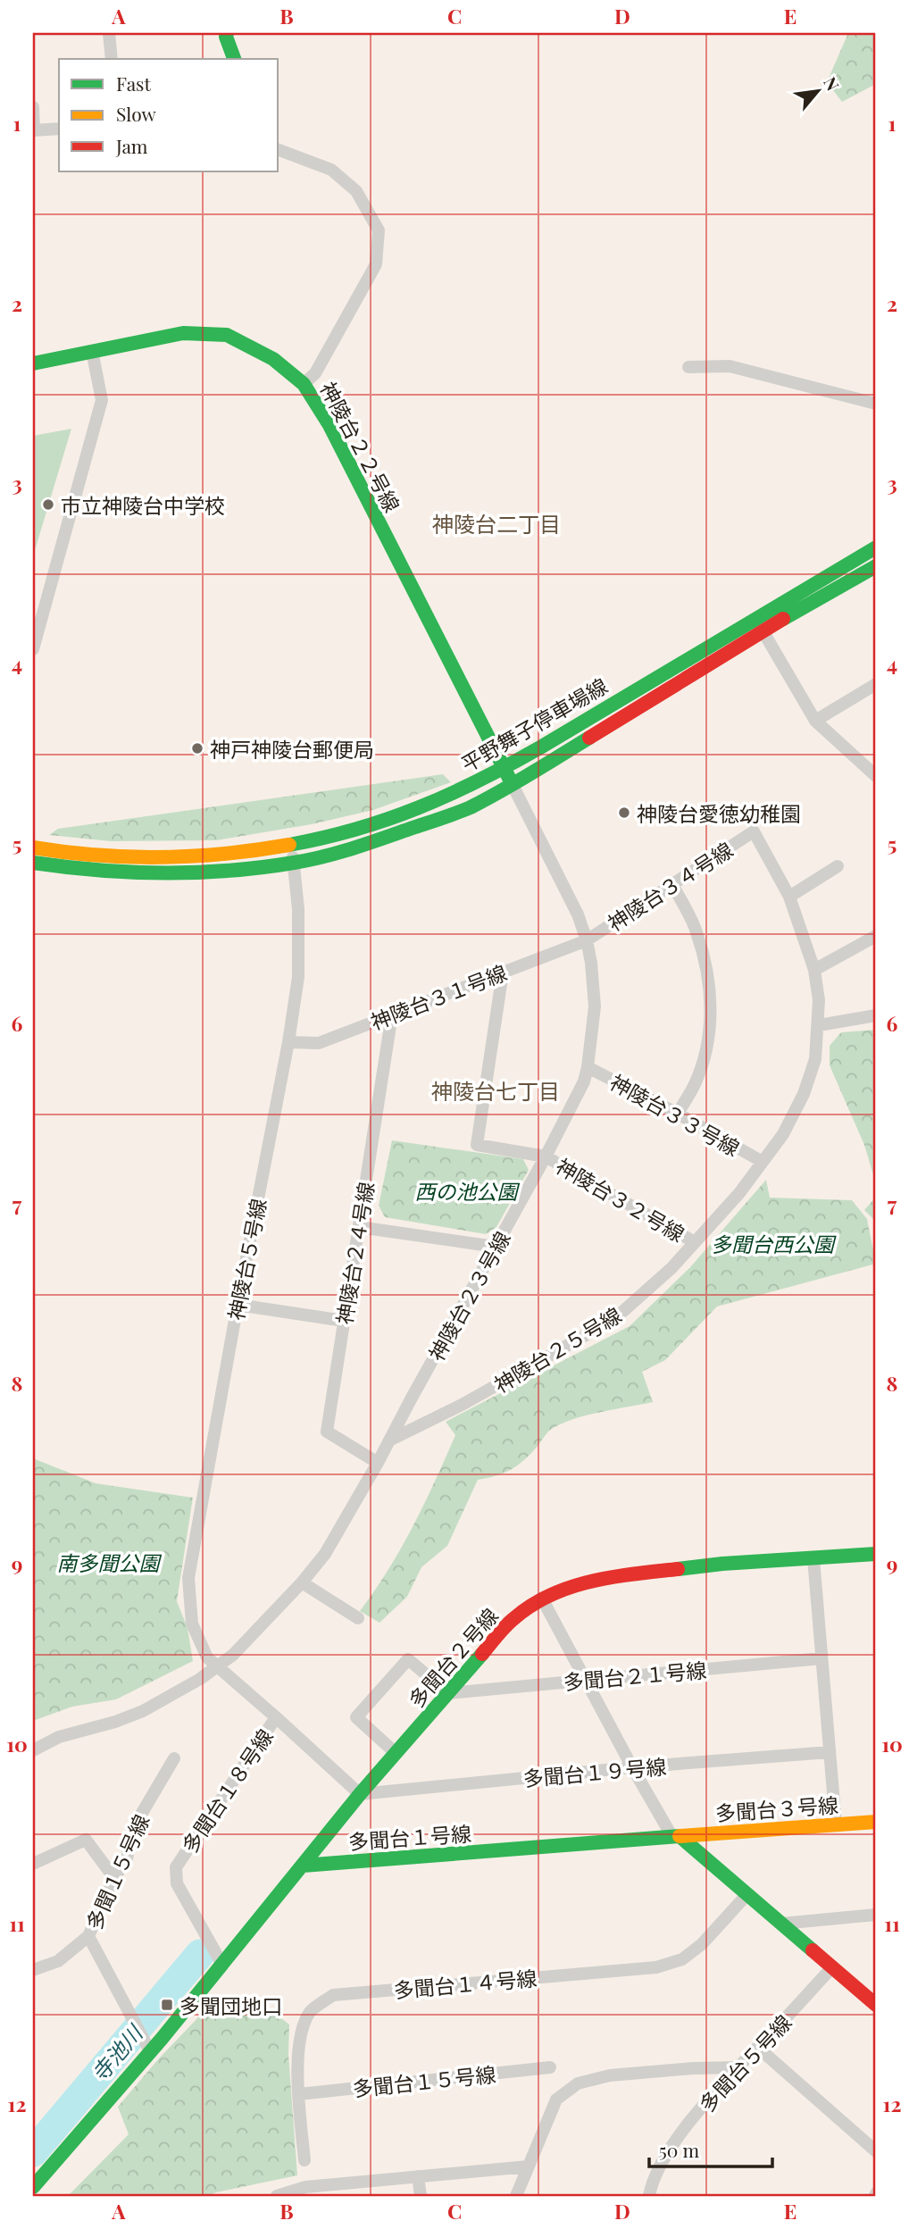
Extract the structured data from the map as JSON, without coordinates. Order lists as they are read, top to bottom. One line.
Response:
{"streets":{"street":["神陵台２２号線","平野舞子停車場線","神陵台３４号線","神陵台３１号線","神陵台３３号線","神陵台３２号線","神陵台２４号線","神陵台５号線","神陵台２３号線","神陵台２５号線","多聞台２号線","多聞台２１号線","多聞台１９号線","多聞台１８号線","多聞台３号線","多聞台１号線","多聞１５号線","多聞台１４号線","多聞台５号線","多聞台１５号線"]},"crossings":[["神陵台２２号線","平野舞子停車場線"],["神陵台２２号線","神陵台２３号線"],["平野舞子停車場線","神陵台５号線"],["平野舞子停車場線","神陵台２３号線"],["神陵台３４号線","神陵台３１号線"],["神陵台３４号線","神陵台２３号線"],["神陵台３４号線","神陵台２５号線"],["神陵台３１号線","神陵台２４号線"],["神陵台３１号線","神陵台５号線"],["神陵台３１号線","神陵台２３号線"],["神陵台３３号線","神陵台２３号線"],["神陵台３３号線","神陵台２５号線"],["神陵台３２号線","神陵台２３号線"],["神陵台３２号線","神陵台２５号線"],["神陵台２４号線","神陵台２３号線"],["神陵台５号線","神陵台２３号線"],["神陵台５号線","多聞台１８号線"],["神陵台２３号線","神陵台２５号線"],["多聞台２号線","多聞台２１号線"],["多聞台２号線","多聞台１９号線"],["多聞台２号線","多聞台１８号線"],["多聞台２号線","多聞台１号線"],["多聞台１９号線","多聞台１８号線"],["多聞台３号線","多聞台１号線"],["多聞台１４号線","多聞台１５号線"]],"districts":["神陵台二丁目","神陵台七丁目"],"water":["寺池川"],"parks":["西の池公園","多聞台西公園","南多聞公園"],"places":{"other":["市立神陵台中学校","神戸神陵台郵便局","神陵台愛徳幼稚園"],"transit":["多聞団地口"]},"legend":["Fast","Slow","Jam"],"scale_bar":"50 m","north":"top right","grid":{"columns":["A","B","C","D","E"],"rows":["1","2","3","4","5","6","7","8","9","10","11","12"]}}
